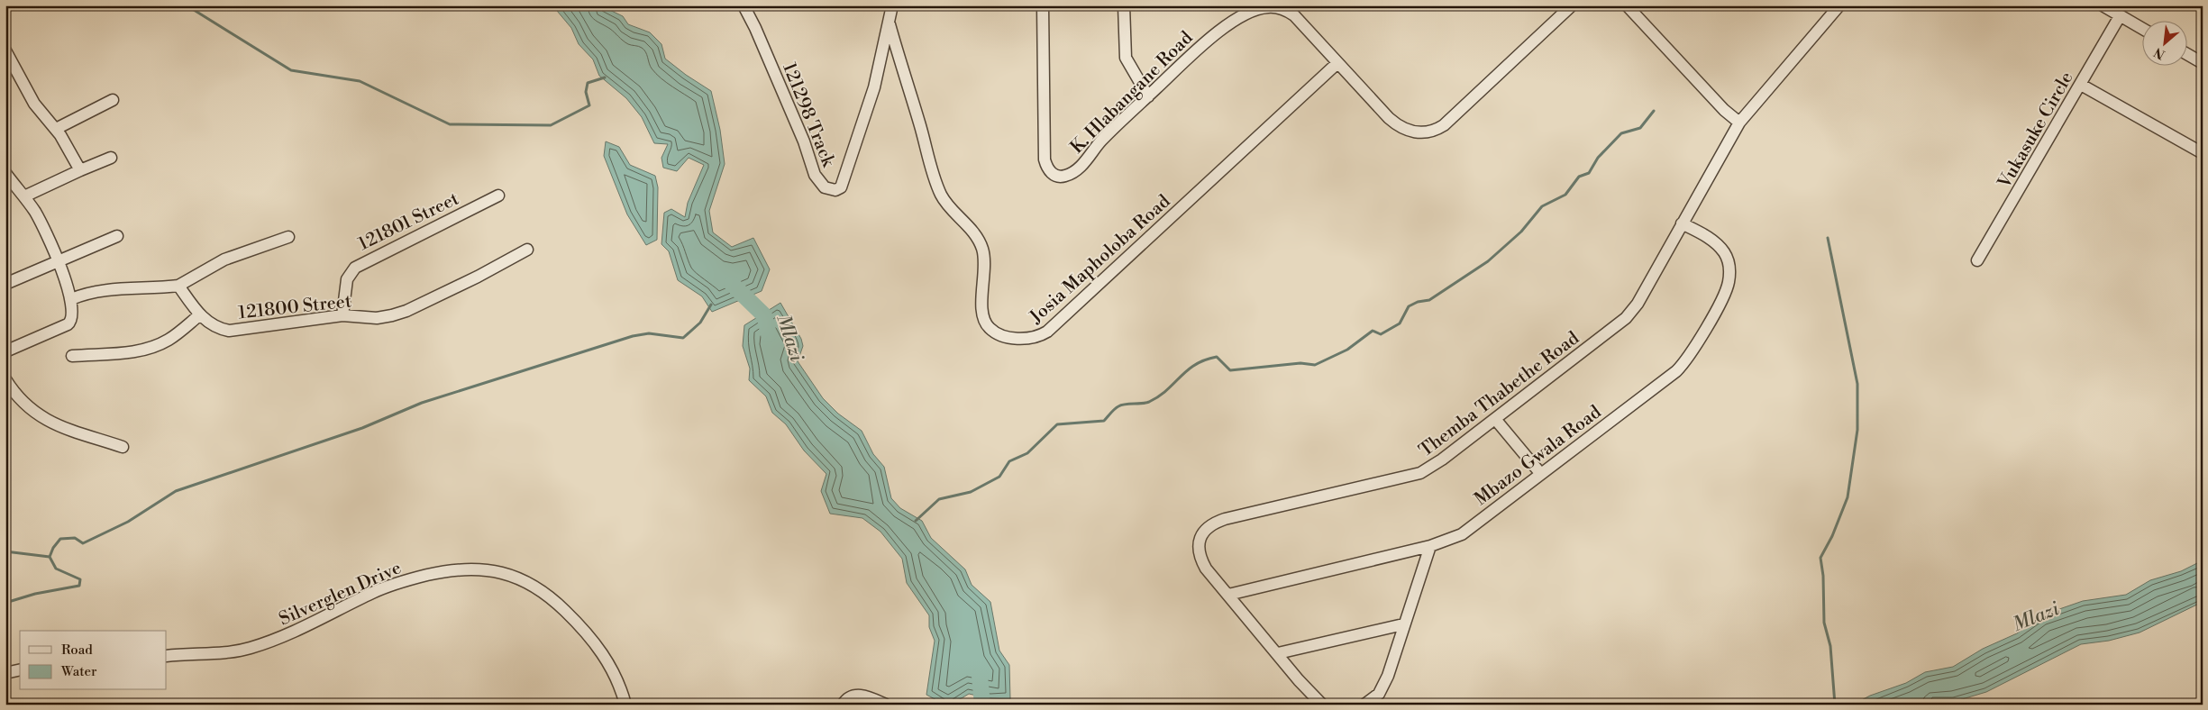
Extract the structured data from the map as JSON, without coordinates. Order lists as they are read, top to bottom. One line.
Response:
{"streets":{"street":["K. Hlabangane Road","121298 Track","Vukasuke Circle","121801 Street","Josia Mapholoba Road","121800 Street","Themba Thabethe Road","Mbazo Gwala Road","Silverglen Drive"]},"crossings":[["K. Hlabangane Road","Josia Mapholoba Road"],["121298 Track","Josia Mapholoba Road"],["121801 Street","121800 Street"],["Themba Thabethe Road","Mbazo Gwala Road"]],"water":["Mlazi"],"legend":["Road","Water"],"north":"bottom left"}
